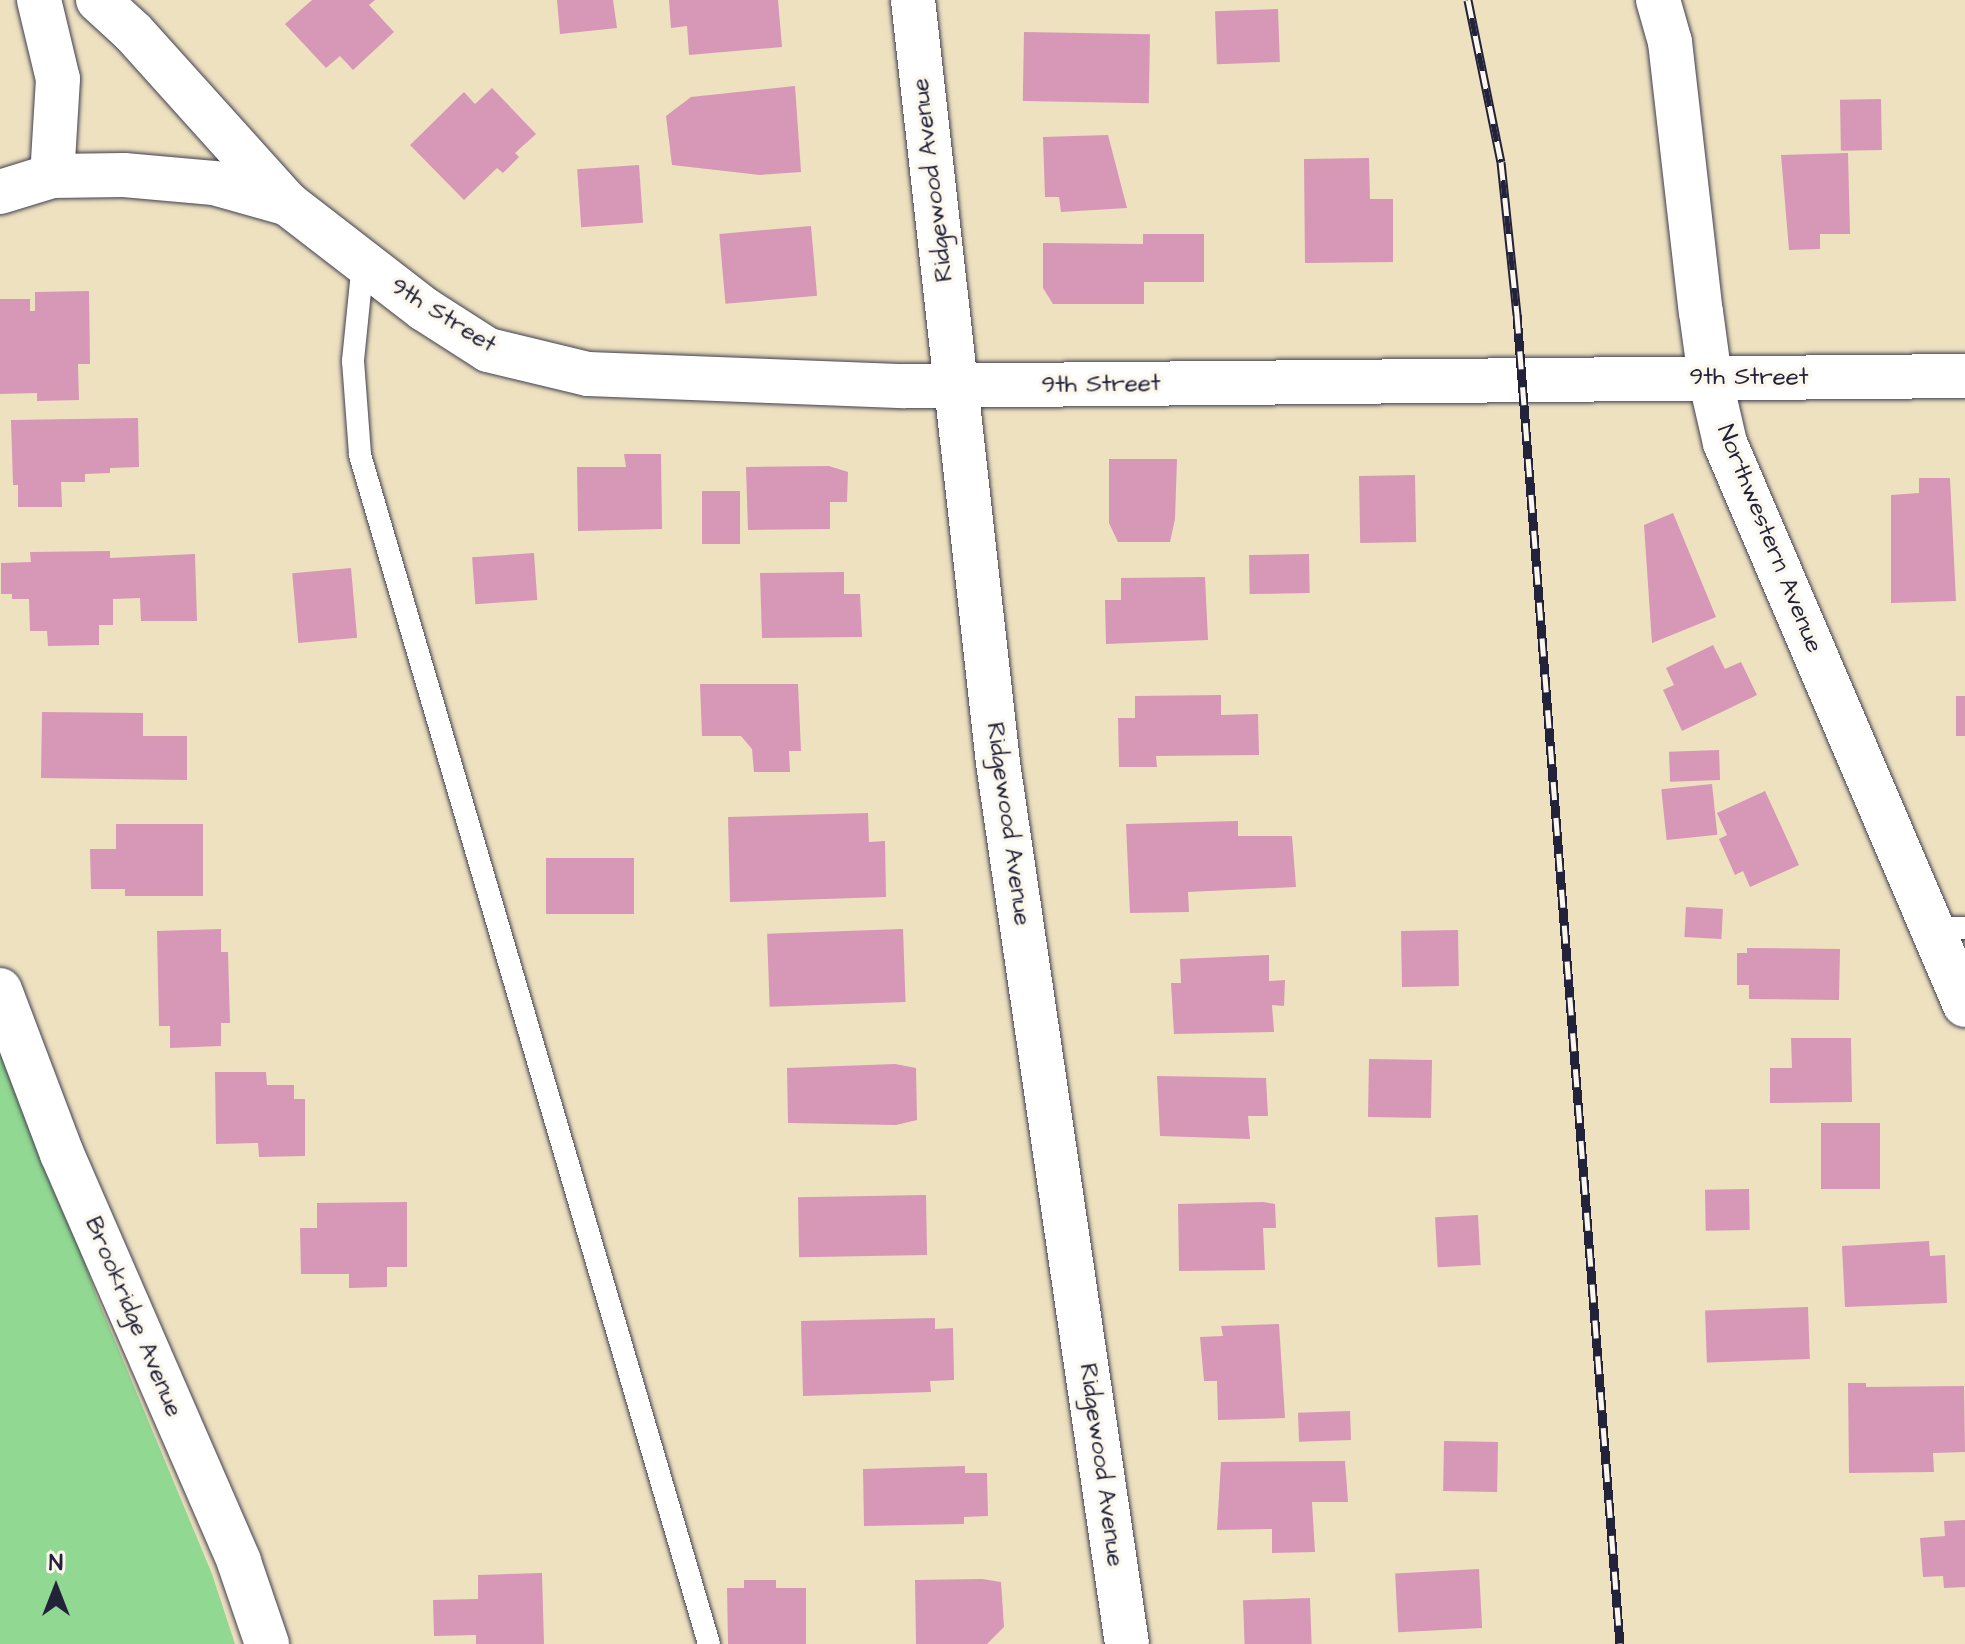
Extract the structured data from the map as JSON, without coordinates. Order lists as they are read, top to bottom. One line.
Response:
{"streets":{"street":["Ridgewood Avenue","9th Street","Northwestern Avenue","Brookridge Avenue"]},"crossings":[["Ridgewood Avenue","9th Street"],["9th Street","Northwestern Avenue"]],"north":"top"}
